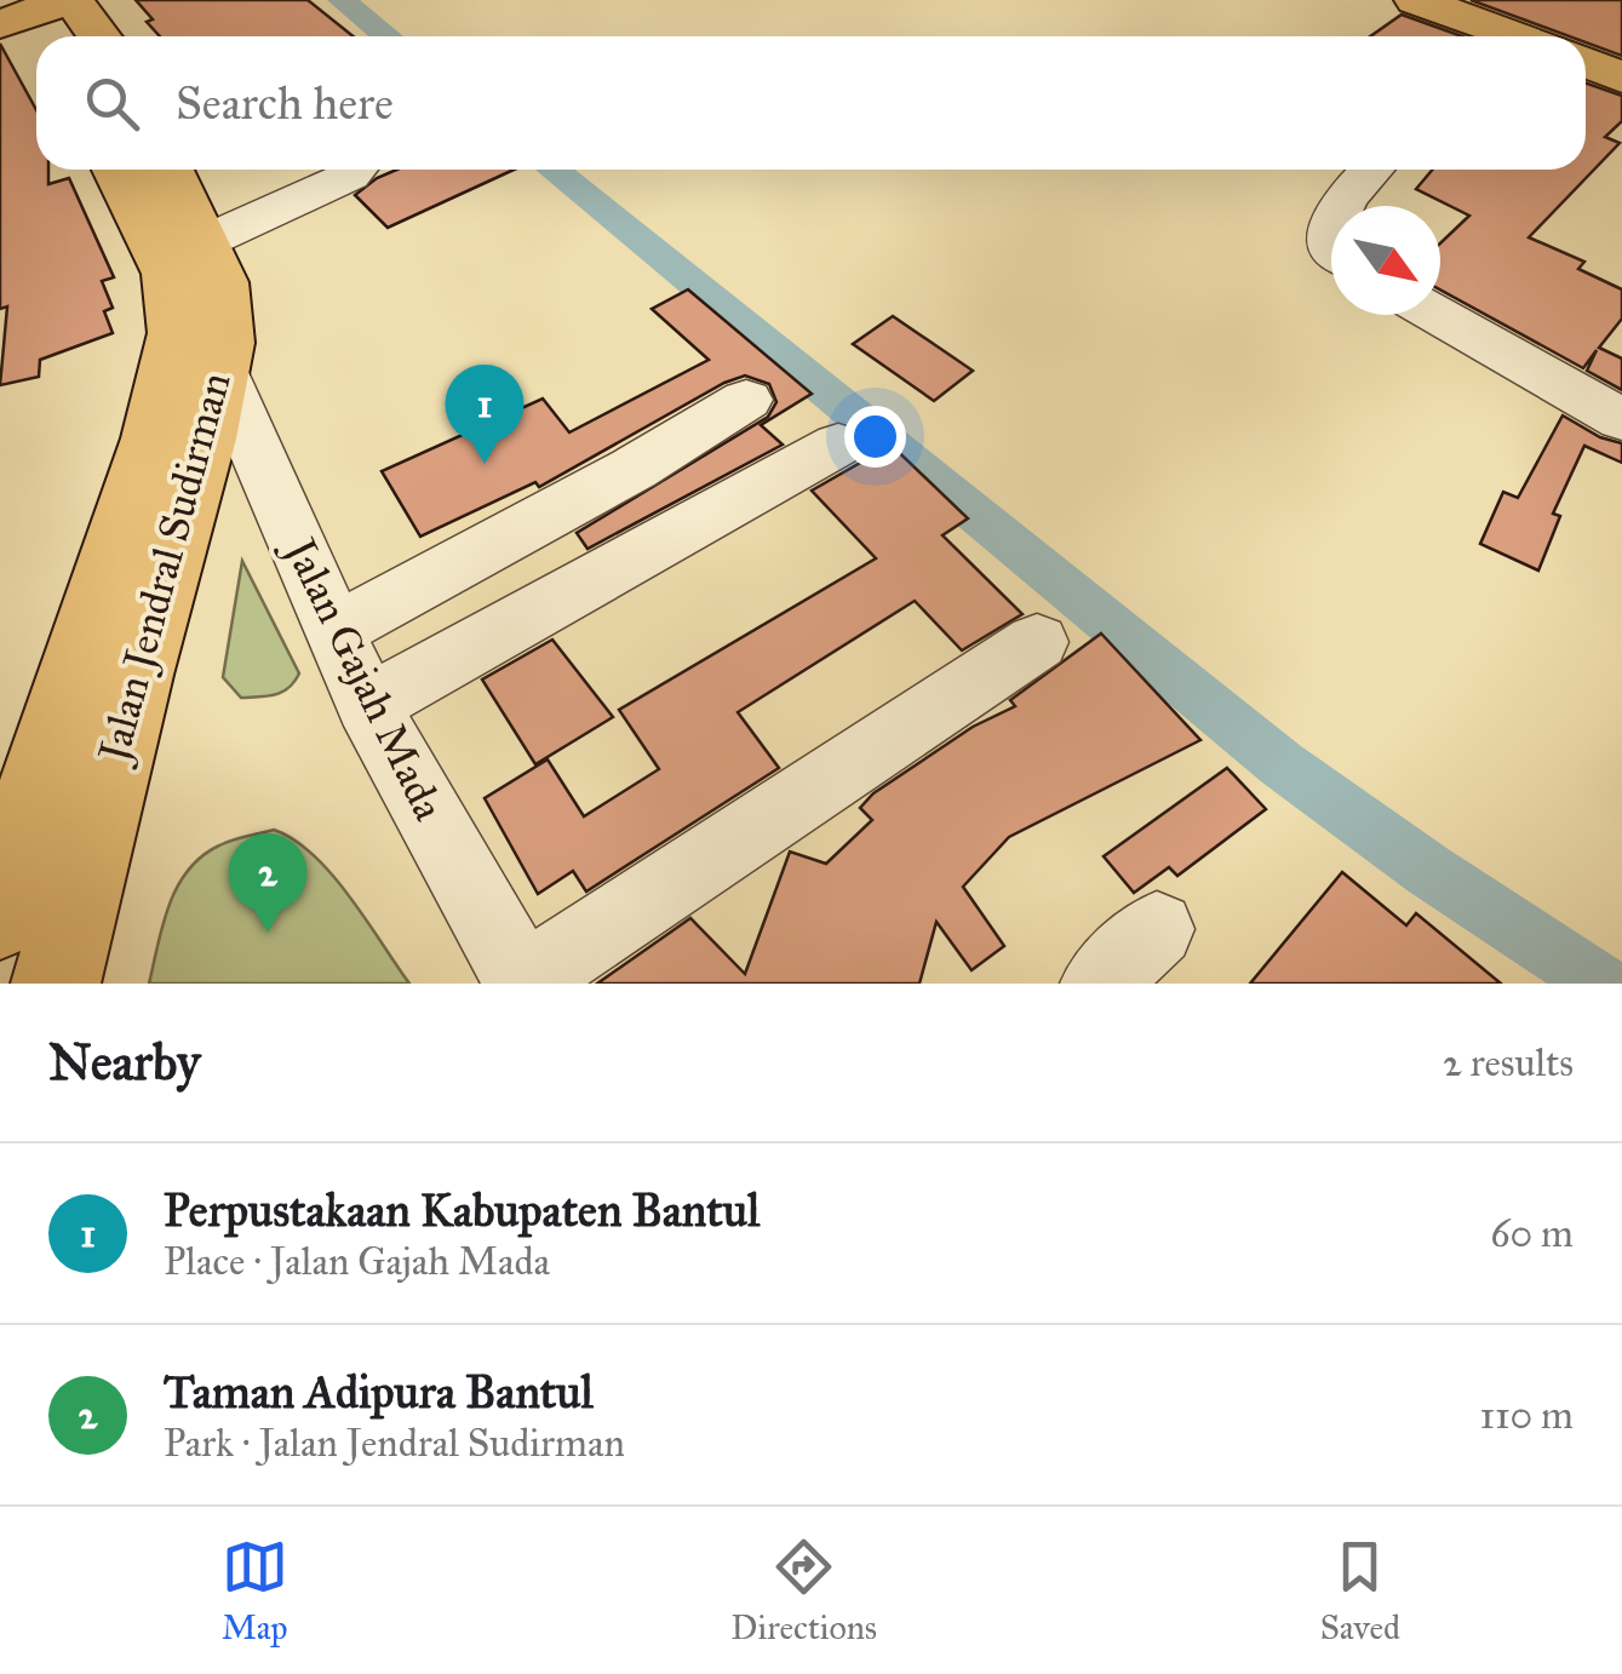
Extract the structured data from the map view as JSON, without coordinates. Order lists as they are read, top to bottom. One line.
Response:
{"streets":{"main road":["Jalan Jendral Sudirman"],"street":["Jalan Gajah Mada"]},"crossings":[["Jalan Jendral Sudirman","Jalan Gajah Mada"]],"north":"bottom right","page":{"search":"Search here","pins":["1","2"],"heading":["Nearby","2 results"],"list":[{"mark":"1","name":"Perpustakaan Kabupaten Bantul","note":"Place · Jalan Gajah Mada","value":"60 m"},{"mark":"2","name":"Taman Adipura Bantul","note":"Park · Jalan Jendral Sudirman","value":"110 m"}],"nav":["Map","Directions","Saved"]}}
